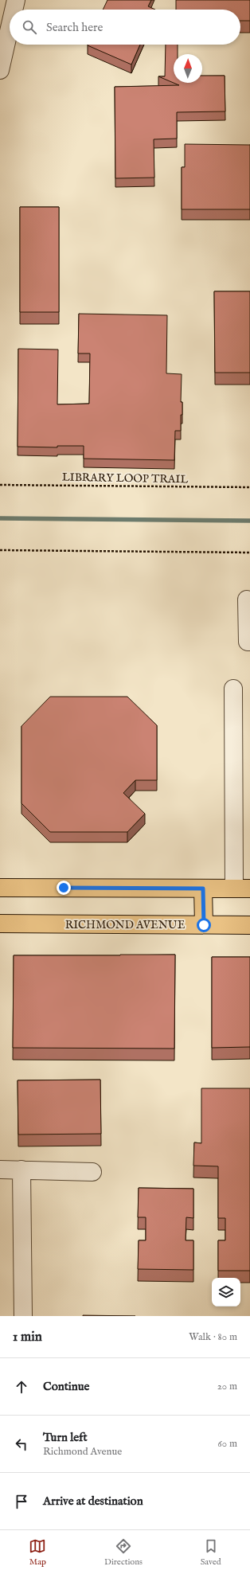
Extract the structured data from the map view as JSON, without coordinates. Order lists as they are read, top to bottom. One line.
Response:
{"streets":{"main road":["RICHMOND AVENUE"],"path":["LIBRARY LOOP TRAIL"]},"north":"top","page":{"search":"Search here","heading":["1 min","Walk · 80 m"],"list":[["Continue","20 m"],["Turn left","Richmond Avenue","60 m"],"Arrive at destination"],"nav":["Map","Directions","Saved"]}}
